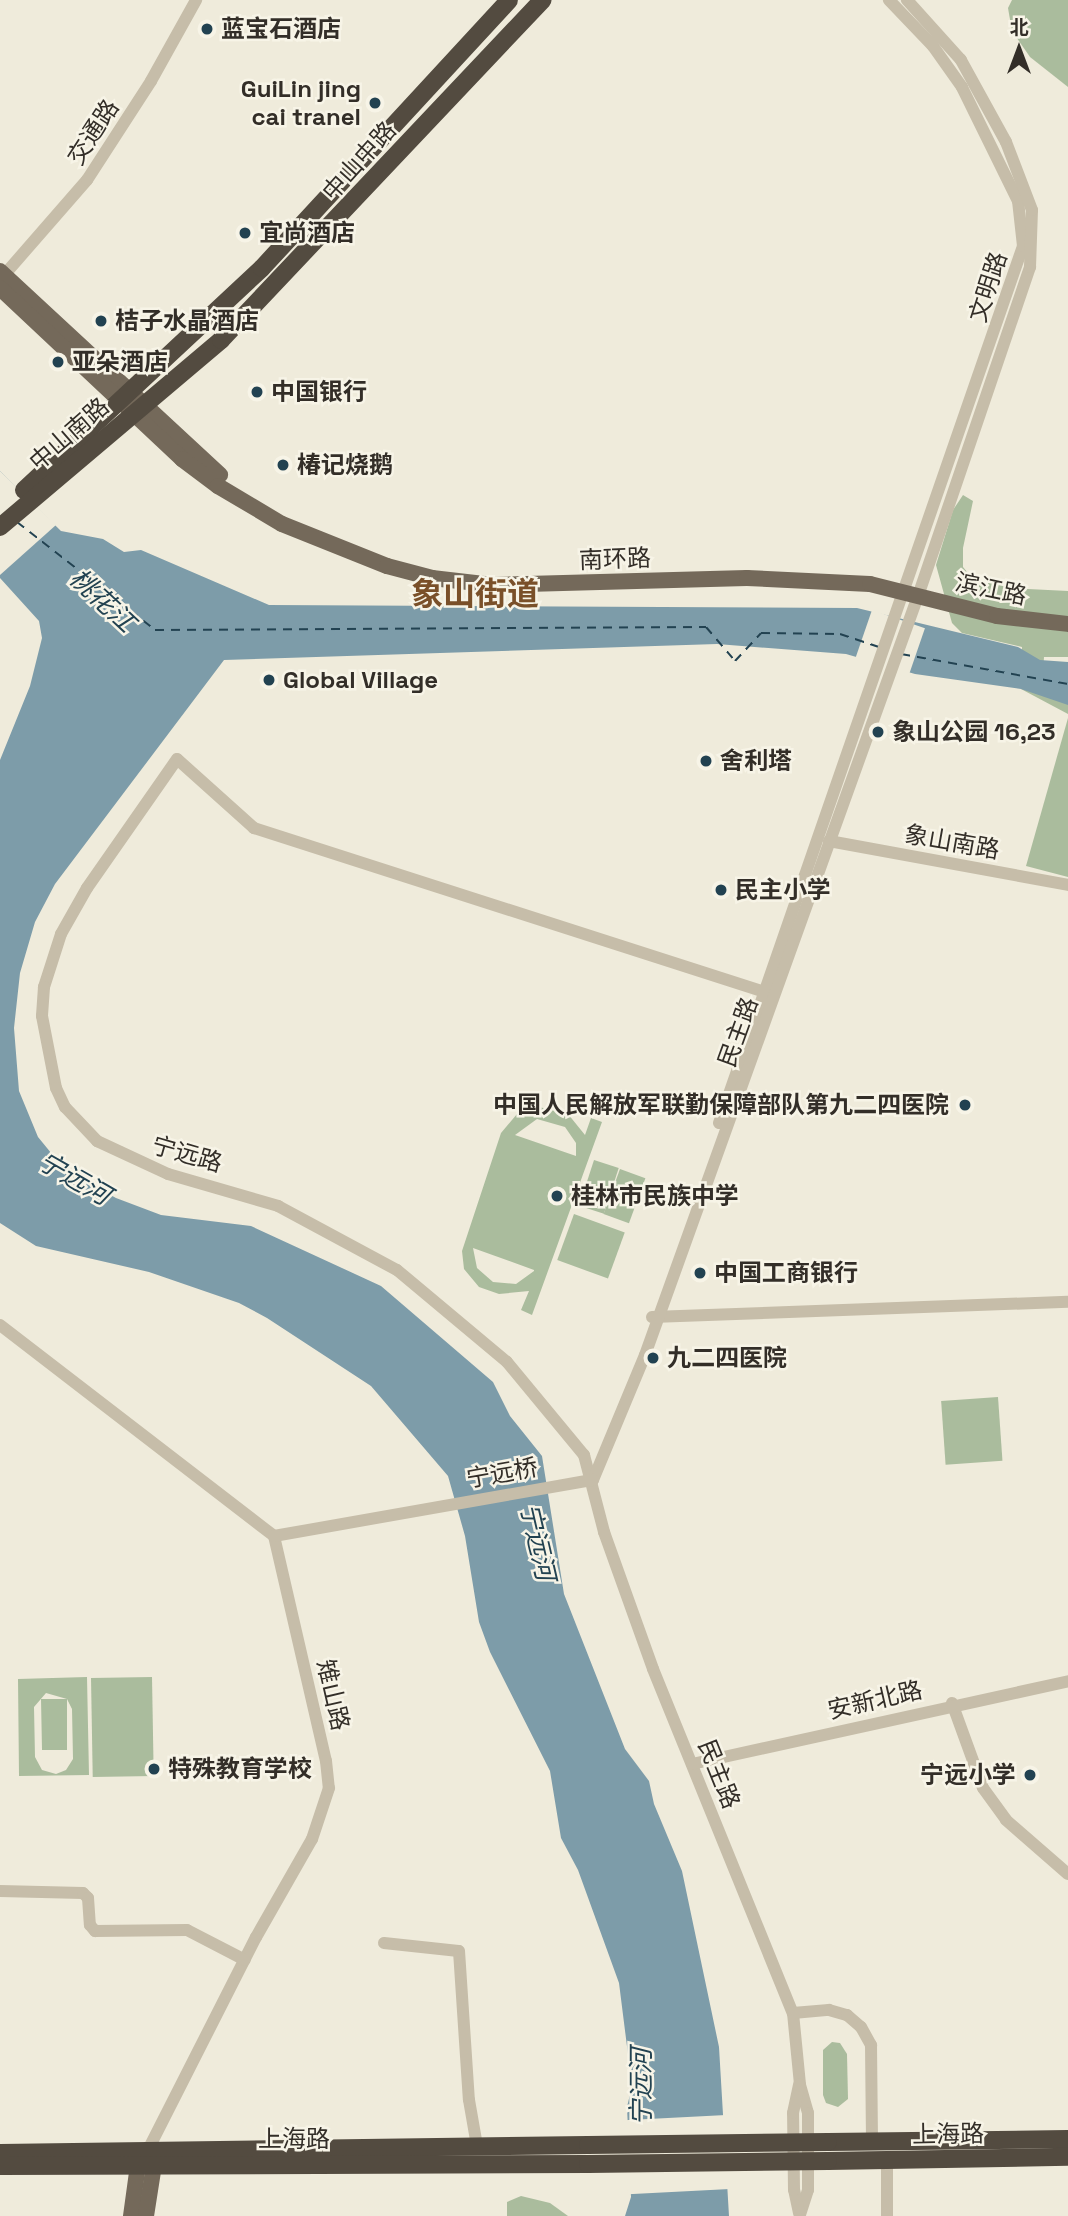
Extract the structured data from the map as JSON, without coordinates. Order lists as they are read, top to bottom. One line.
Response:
{"streets":{"highway":["中山中路","中山南路","上海路"],"main road":["南环路","滨江路"],"street":["交通路","文明路","象山南路","民主路","宁远路","宁远桥","雉山路","安新北路"]},"crossings":[["交通路","南环路"],["中山中路","中山南路"],["中山中路","南环路"],["文明路","南环路"],["文明路","滨江路"],["文明路","民主路"],["中山南路","南环路"],["南环路","滨江路"],["象山南路","民主路"],["民主路","宁远路"],["民主路","宁远桥"],["民主路","安新北路"],["宁远路","宁远桥"],["宁远桥","雉山路"],["雉山路","上海路"]],"districts":["象山街道"],"water":["桃花江","宁远河"],"places":["蓝宝石酒店","GuiLin jing cai tranel","宜尚酒店","桔子水晶酒店","亚朵酒店","中国银行","椿记烧鹅","Global Village","象山公园 16,23","舍利塔","民主小学","中国人民解放军联勤保障部队第九二四医院","桂林市民族中学","中国工商银行","九二四医院","特殊教育学校","宁远小学"],"north":"top"}
